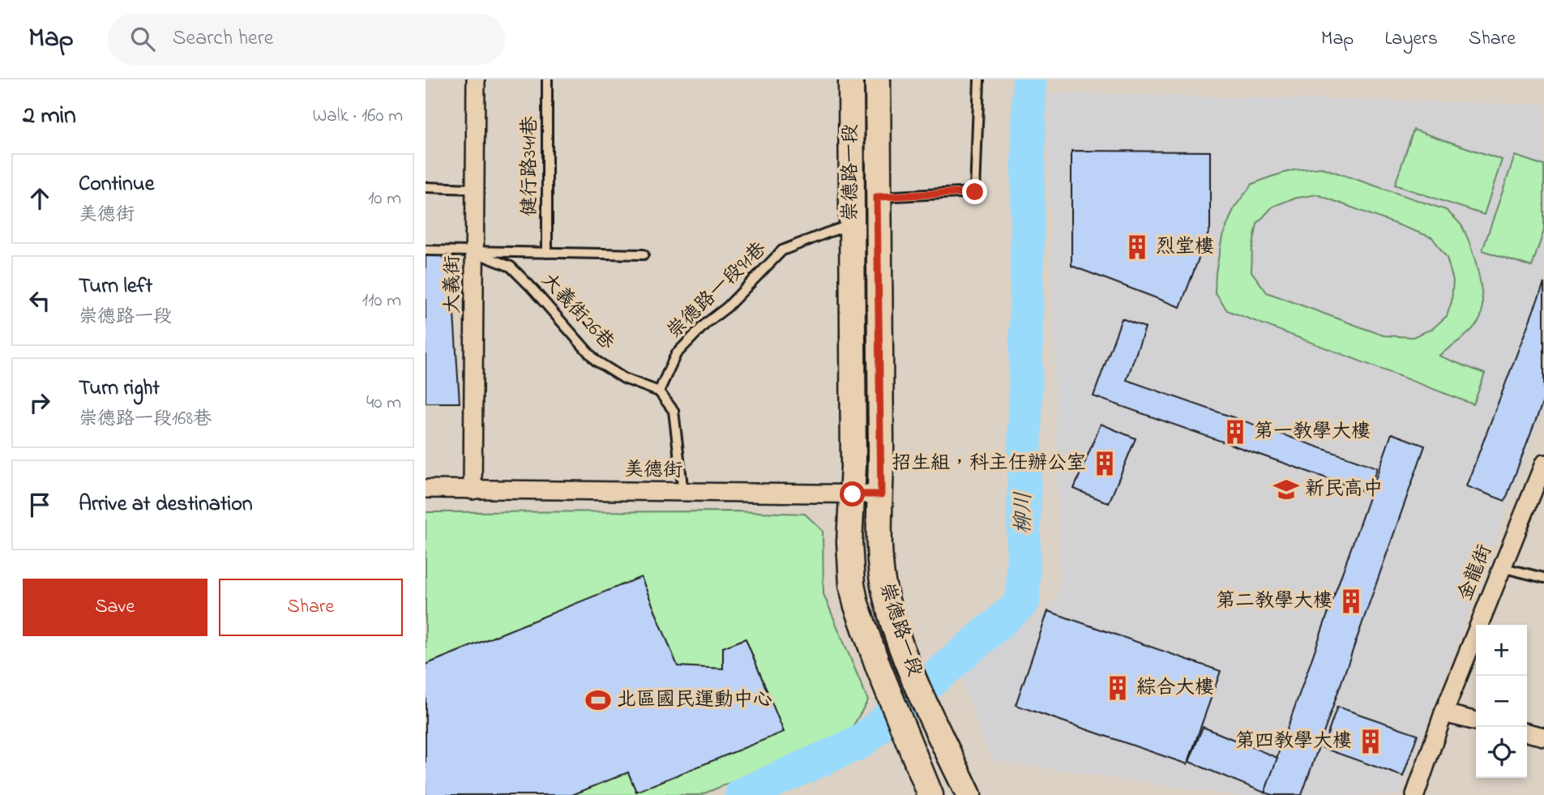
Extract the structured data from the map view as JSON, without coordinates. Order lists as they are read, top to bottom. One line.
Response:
{"streets":{"main road":["崇德路一段"],"street":["大義街","美德街","金龍街"],"lane":["健行路341巷","崇德路一段91巷","大義街26巷"]},"crossings":[["崇德路一段","崇德路一段91巷"],["崇德路一段","美德街"],["大義街","大義街26巷"],["大義街","美德街"],["崇德路一段91巷","大義街26巷"]],"water":["柳川"],"places":{"building":["烈堂樓","第一教學大樓","招生組，科主任辦公室","第二教學大樓","綜合大樓","第四教學大樓"],"school or university":["新民高中"],"sports":["北區國民運動中心"]},"page":{"header":"Map","search":"Search here","nav":["Map","Layers","Share"],"heading":["2 min","Walk · 160 m"],"list":[["Continue","美德街","10 m"],["Turn left","崇德路一段","110 m"],["Turn right","崇德路一段168巷","40 m"],"Arrive at destination"],"buttons":["Save","Share"],"map_buttons":["+","−"]}}
